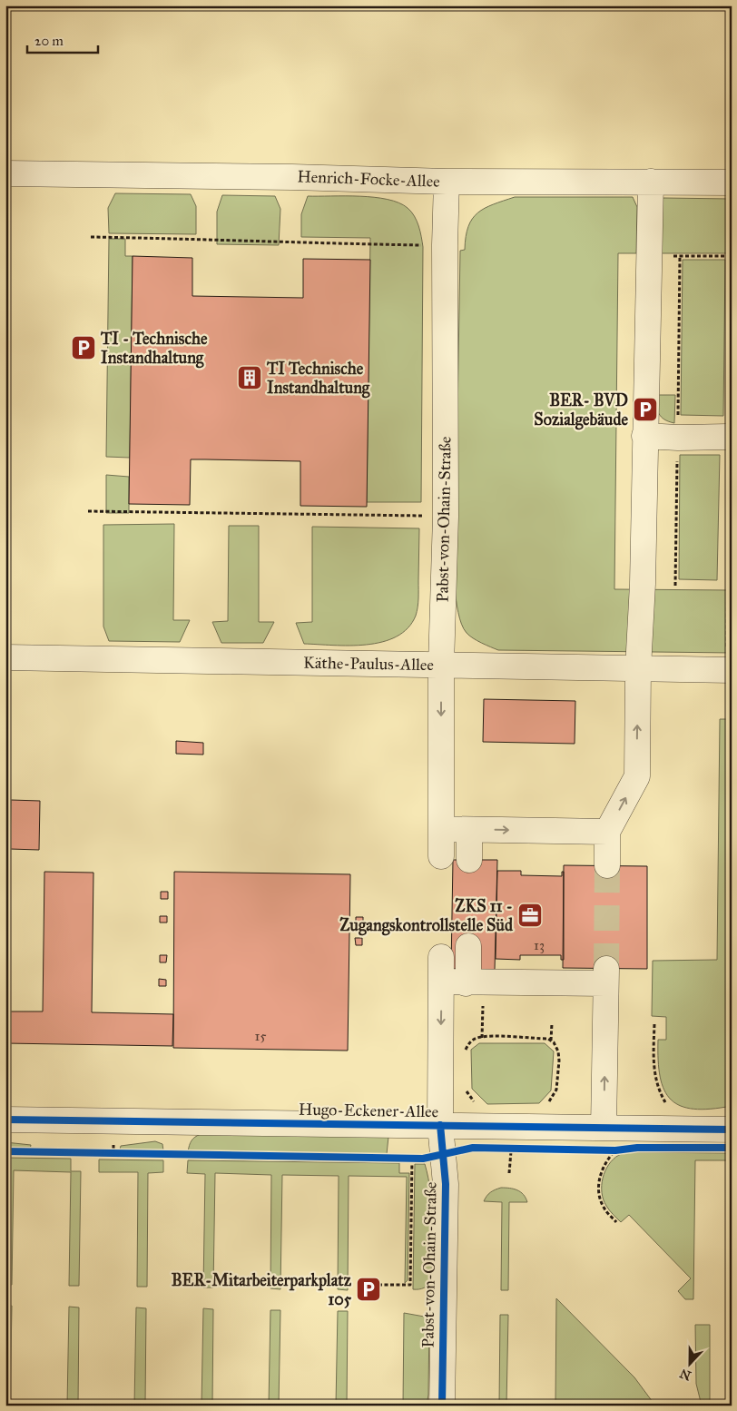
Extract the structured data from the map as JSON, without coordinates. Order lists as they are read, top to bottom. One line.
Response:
{"streets":{"street":["Henrich-Focke-Allee","Pabst-von-Ohain-Straße","Käthe-Paulus-Allee","Hugo-Eckener-Allee"]},"crossings":[["Henrich-Focke-Allee","Pabst-von-Ohain-Straße"],["Pabst-von-Ohain-Straße","Käthe-Paulus-Allee"],["Pabst-von-Ohain-Straße","Hugo-Eckener-Allee"]],"places":{"parking":["TI - Technische Instandhaltung","BER- BVD Sozialgebäude","BER-Mitarbeiterparkplatz 105"],"building":["TI Technische Instandhaltung"],"office":["ZKS 11 - Zugangskontrollstelle Süd"]},"house_numbers":["13","15"],"scale_bar":"20 m","north":"bottom"}
